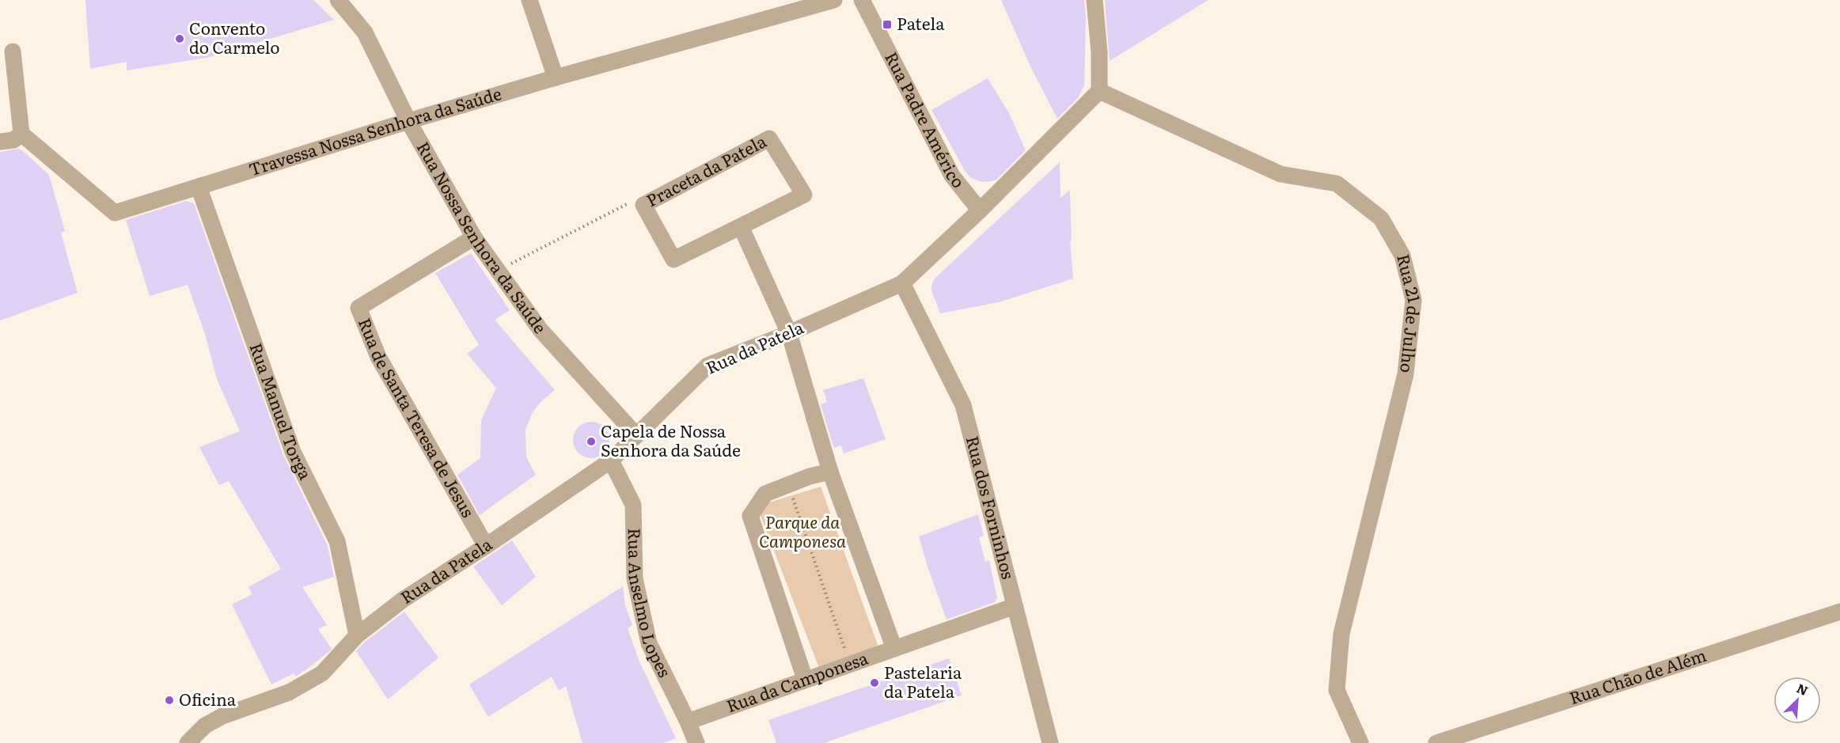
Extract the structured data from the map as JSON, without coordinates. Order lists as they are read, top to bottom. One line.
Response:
{"streets":{"street":["Rua Padre Américo","Travessa Nossa Senhora da Saúde","Praceta da Patela","Rua Nossa Senhora da Saúde","Rua 21 de Julho","Rua da Patela","Rua Manuel Torga","Rua de Santa Teresa de Jesus","Rua dos Forninhos","Rua Anselmo Lopes","Rua Chão de Além","Rua da Camponesa"]},"crossings":[["Rua Padre Américo","Rua da Patela"],["Travessa Nossa Senhora da Saúde","Rua Nossa Senhora da Saúde"],["Travessa Nossa Senhora da Saúde","Rua Manuel Torga"],["Rua Nossa Senhora da Saúde","Rua da Patela"],["Rua Nossa Senhora da Saúde","Rua de Santa Teresa de Jesus"],["Rua 21 de Julho","Rua da Patela"],["Rua da Patela","Rua Manuel Torga"],["Rua da Patela","Rua de Santa Teresa de Jesus"],["Rua da Patela","Rua dos Forninhos"],["Rua da Patela","Rua Anselmo Lopes"],["Rua dos Forninhos","Rua da Camponesa"],["Rua Anselmo Lopes","Rua da Camponesa"]],"parks":["Parque da Camponesa"],"places":{"transit":["Patela"],"other":["Convento do Carmelo","Capela de Nossa Senhora da Saúde","Pastelaria da Patela","Oficina"]},"north":"top right"}
